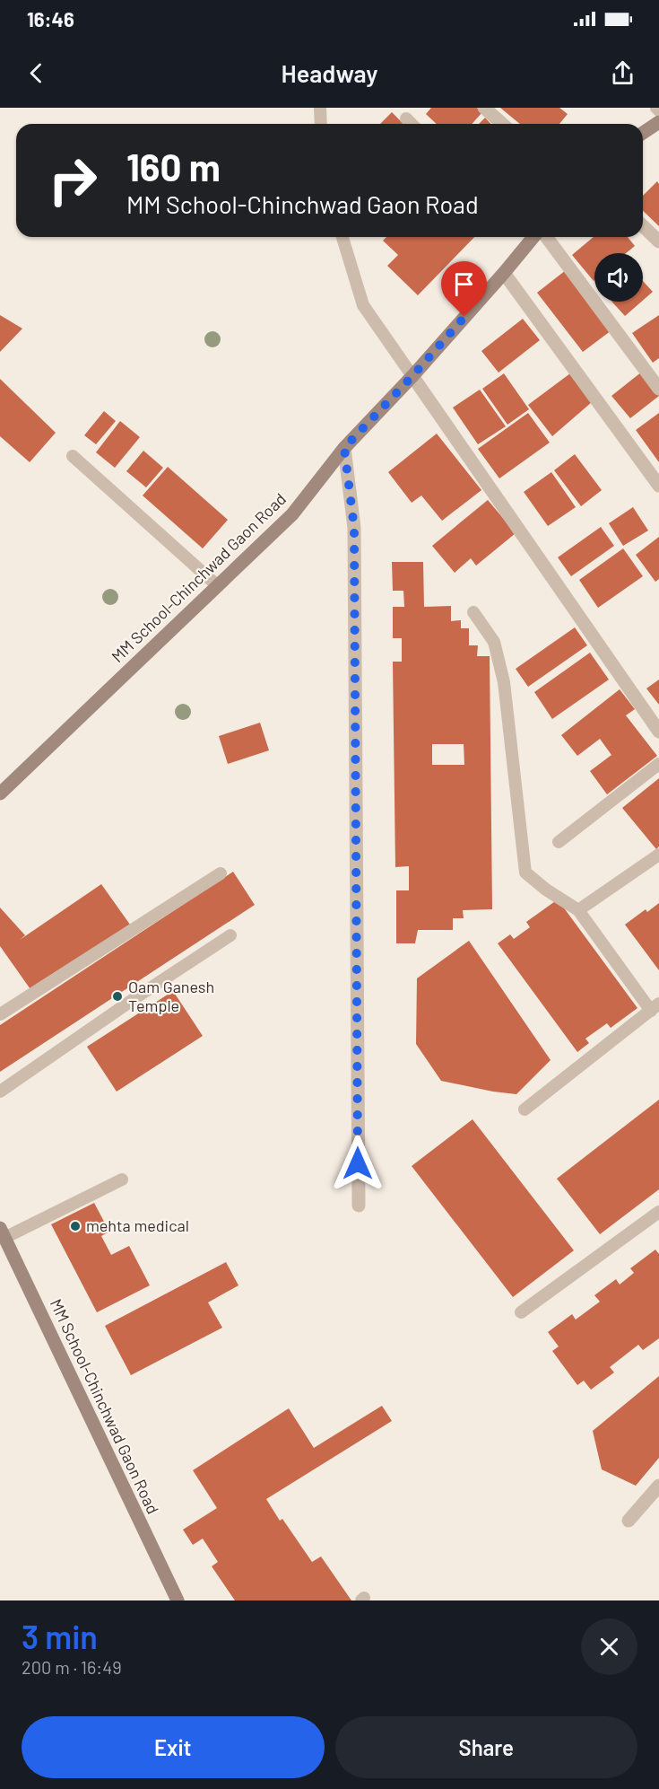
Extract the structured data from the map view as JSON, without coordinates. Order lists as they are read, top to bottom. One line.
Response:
{"streets":{"main road":["MM School-Chinchwad Gaon Road"]},"places":["Oam Ganesh Temple","mehta medical"],"page":{"status":"16:46","header":"Headway","turn":["160 m","MM School-Chinchwad Gaon Road"],"heading":["3 min","200 m · 16:49"],"buttons":["Exit","Share"]}}
